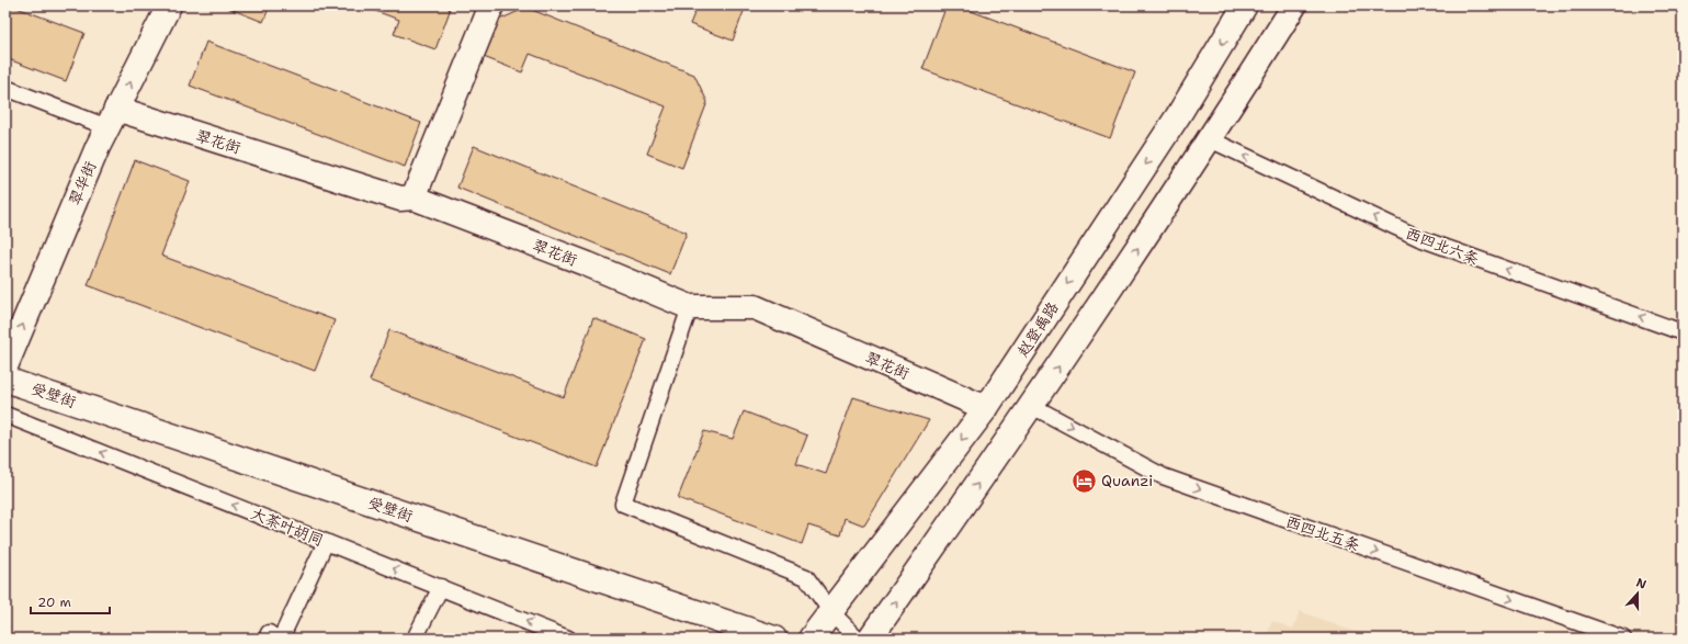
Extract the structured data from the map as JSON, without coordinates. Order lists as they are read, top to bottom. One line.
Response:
{"streets":{"street":["翠花街","翠华街","赵登禹路","受壁街"],"lane":["西四北六条","大茶叶胡同","西四北五条"]},"crossings":[["翠花街","翠华街"],["翠花街","赵登禹路"]],"one_way":["翠华街","西四北六条","大茶叶胡同","西四北五条"],"places":{"hotel":["Quanzi"]},"scale_bar":"20 m","north":"top"}
